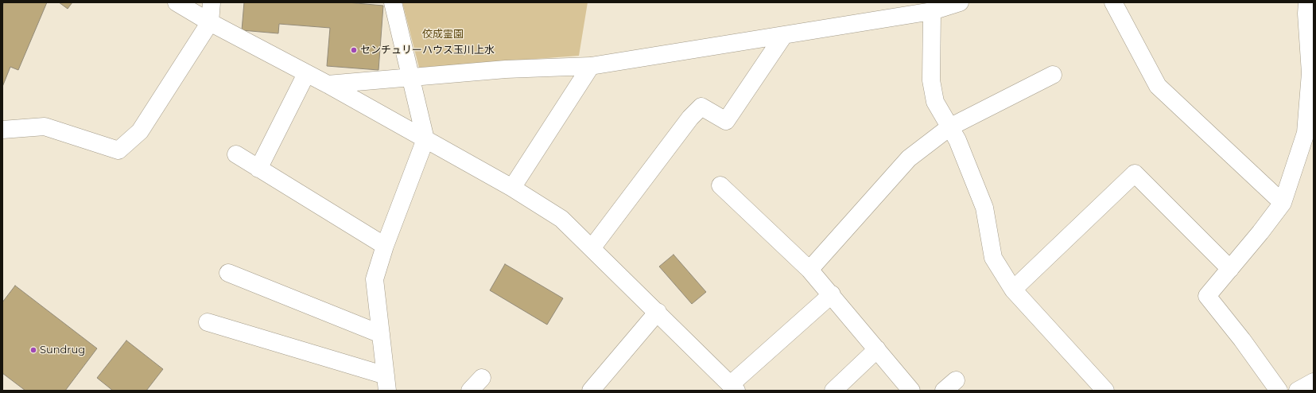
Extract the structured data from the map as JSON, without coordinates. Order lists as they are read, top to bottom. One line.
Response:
{"parks":["佼成霊園"],"places":["センチュリーハウス玉川上水","Sundrug"]}
